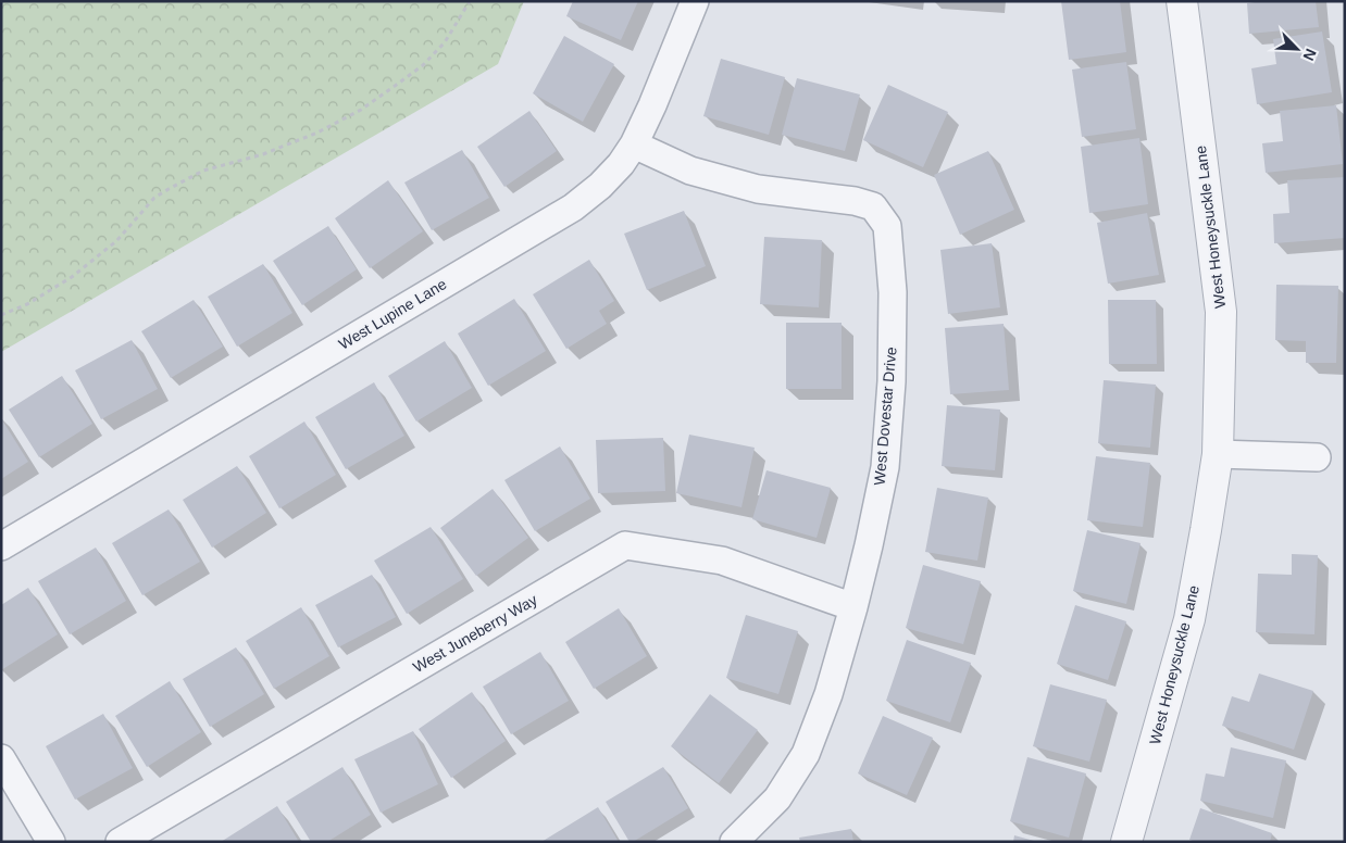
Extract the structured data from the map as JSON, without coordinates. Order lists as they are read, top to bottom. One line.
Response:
{"streets":{"street":["West Honeysuckle Lane","West Lupine Lane","West Dovestar Drive","West Juneberry Way"]},"crossings":[["West Lupine Lane","West Dovestar Drive"],["West Dovestar Drive","West Juneberry Way"]],"north":"bottom right"}
